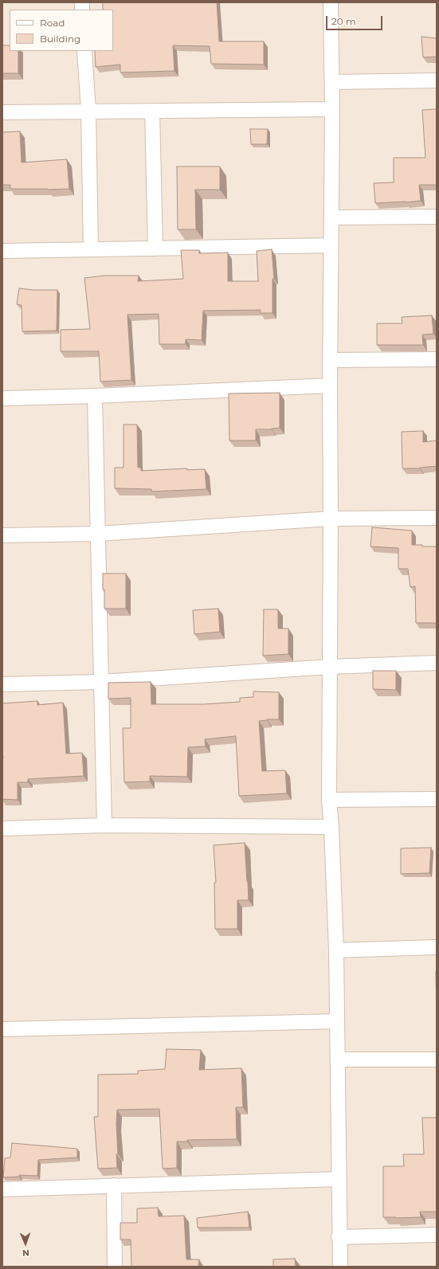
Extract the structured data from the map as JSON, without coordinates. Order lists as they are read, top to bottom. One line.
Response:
{"legend":["Road","Building"],"scale_bar":"20 m","north":"bottom"}
